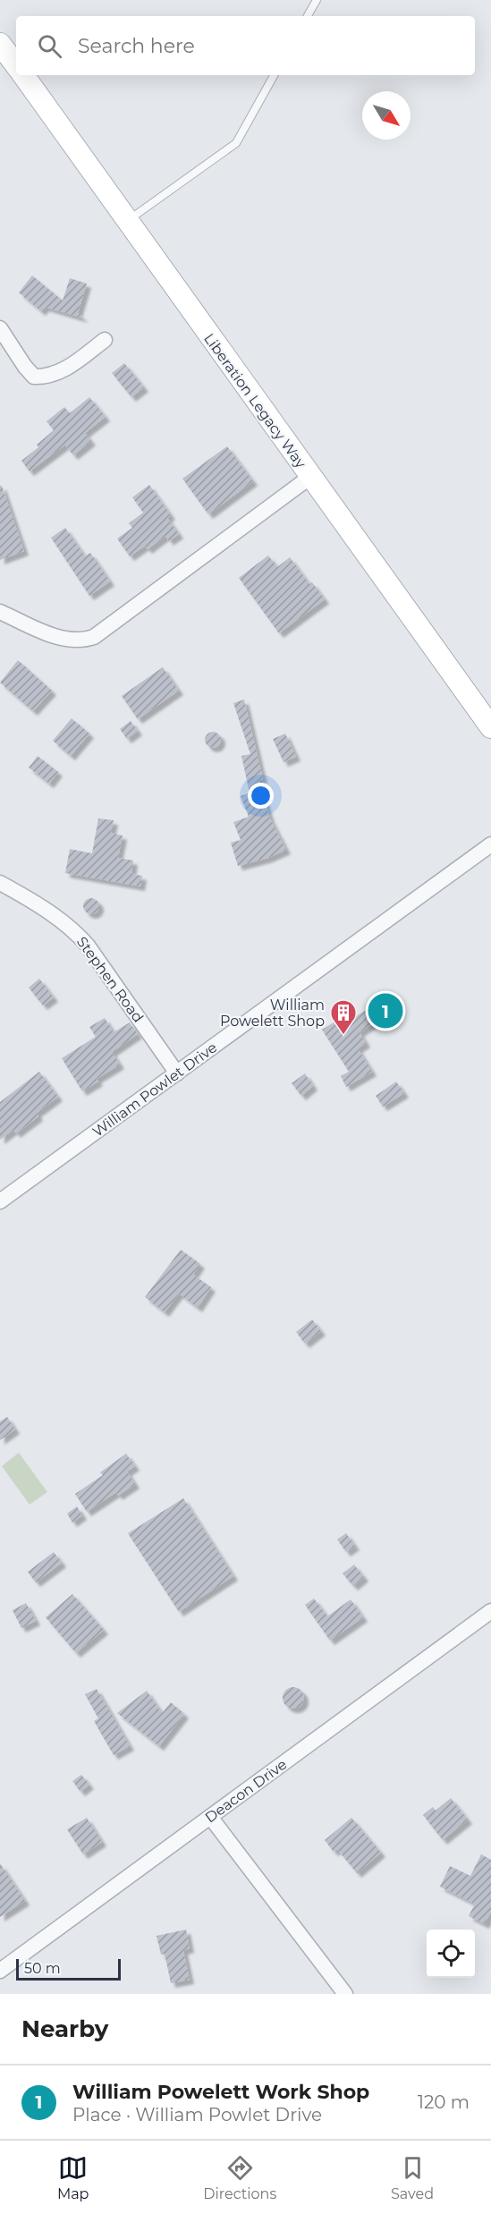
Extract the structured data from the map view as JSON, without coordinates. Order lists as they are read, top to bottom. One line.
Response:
{"streets":{"main road":["Liberation Legacy Way"],"street":["Stephen Road","William Powlet Drive","Deacon Drive"]},"crossings":[["Stephen Road","William Powlet Drive"]],"places":{"building":["William Powelett Shop"]},"scale_bar":"50 m","north":"bottom right","page":{"search":"Search here","pins":"1","scale":"50 m","heading":"Nearby","list":[{"mark":"1","name":"William Powelett Work Shop","note":"Place · William Powlet Drive","value":"120 m"}],"nav":["Map","Directions","Saved"]}}
